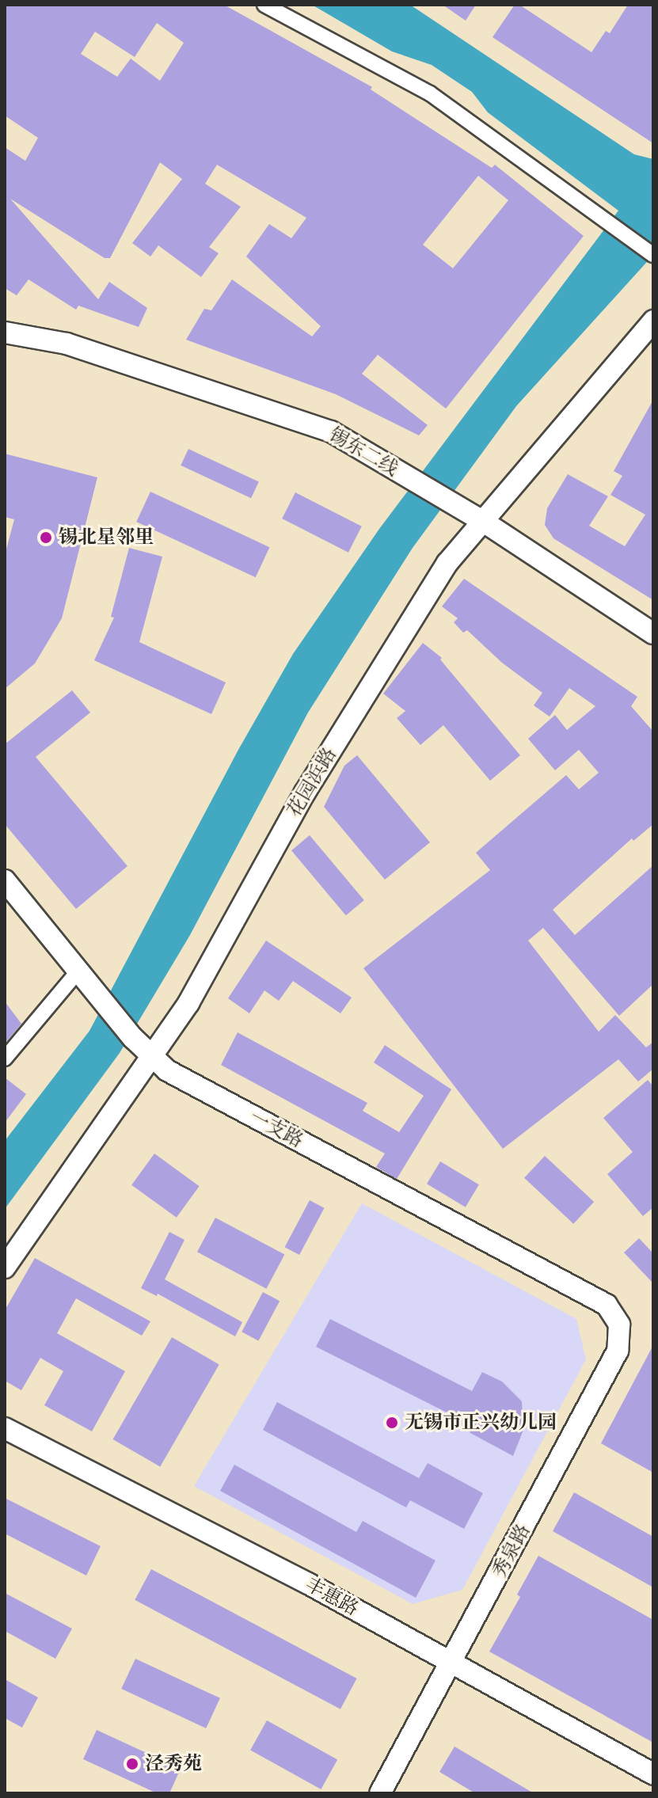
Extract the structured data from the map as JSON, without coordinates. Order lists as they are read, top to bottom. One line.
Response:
{"streets":{"street":["锡东二线","花园浜路","一支路","秀泉路","丰惠路"]},"crossings":[["锡东二线","花园浜路"],["花园浜路","一支路"],["一支路","秀泉路"],["秀泉路","丰惠路"]],"places":["锡北星邻里","无锡市正兴幼儿园","泾秀苑"]}
